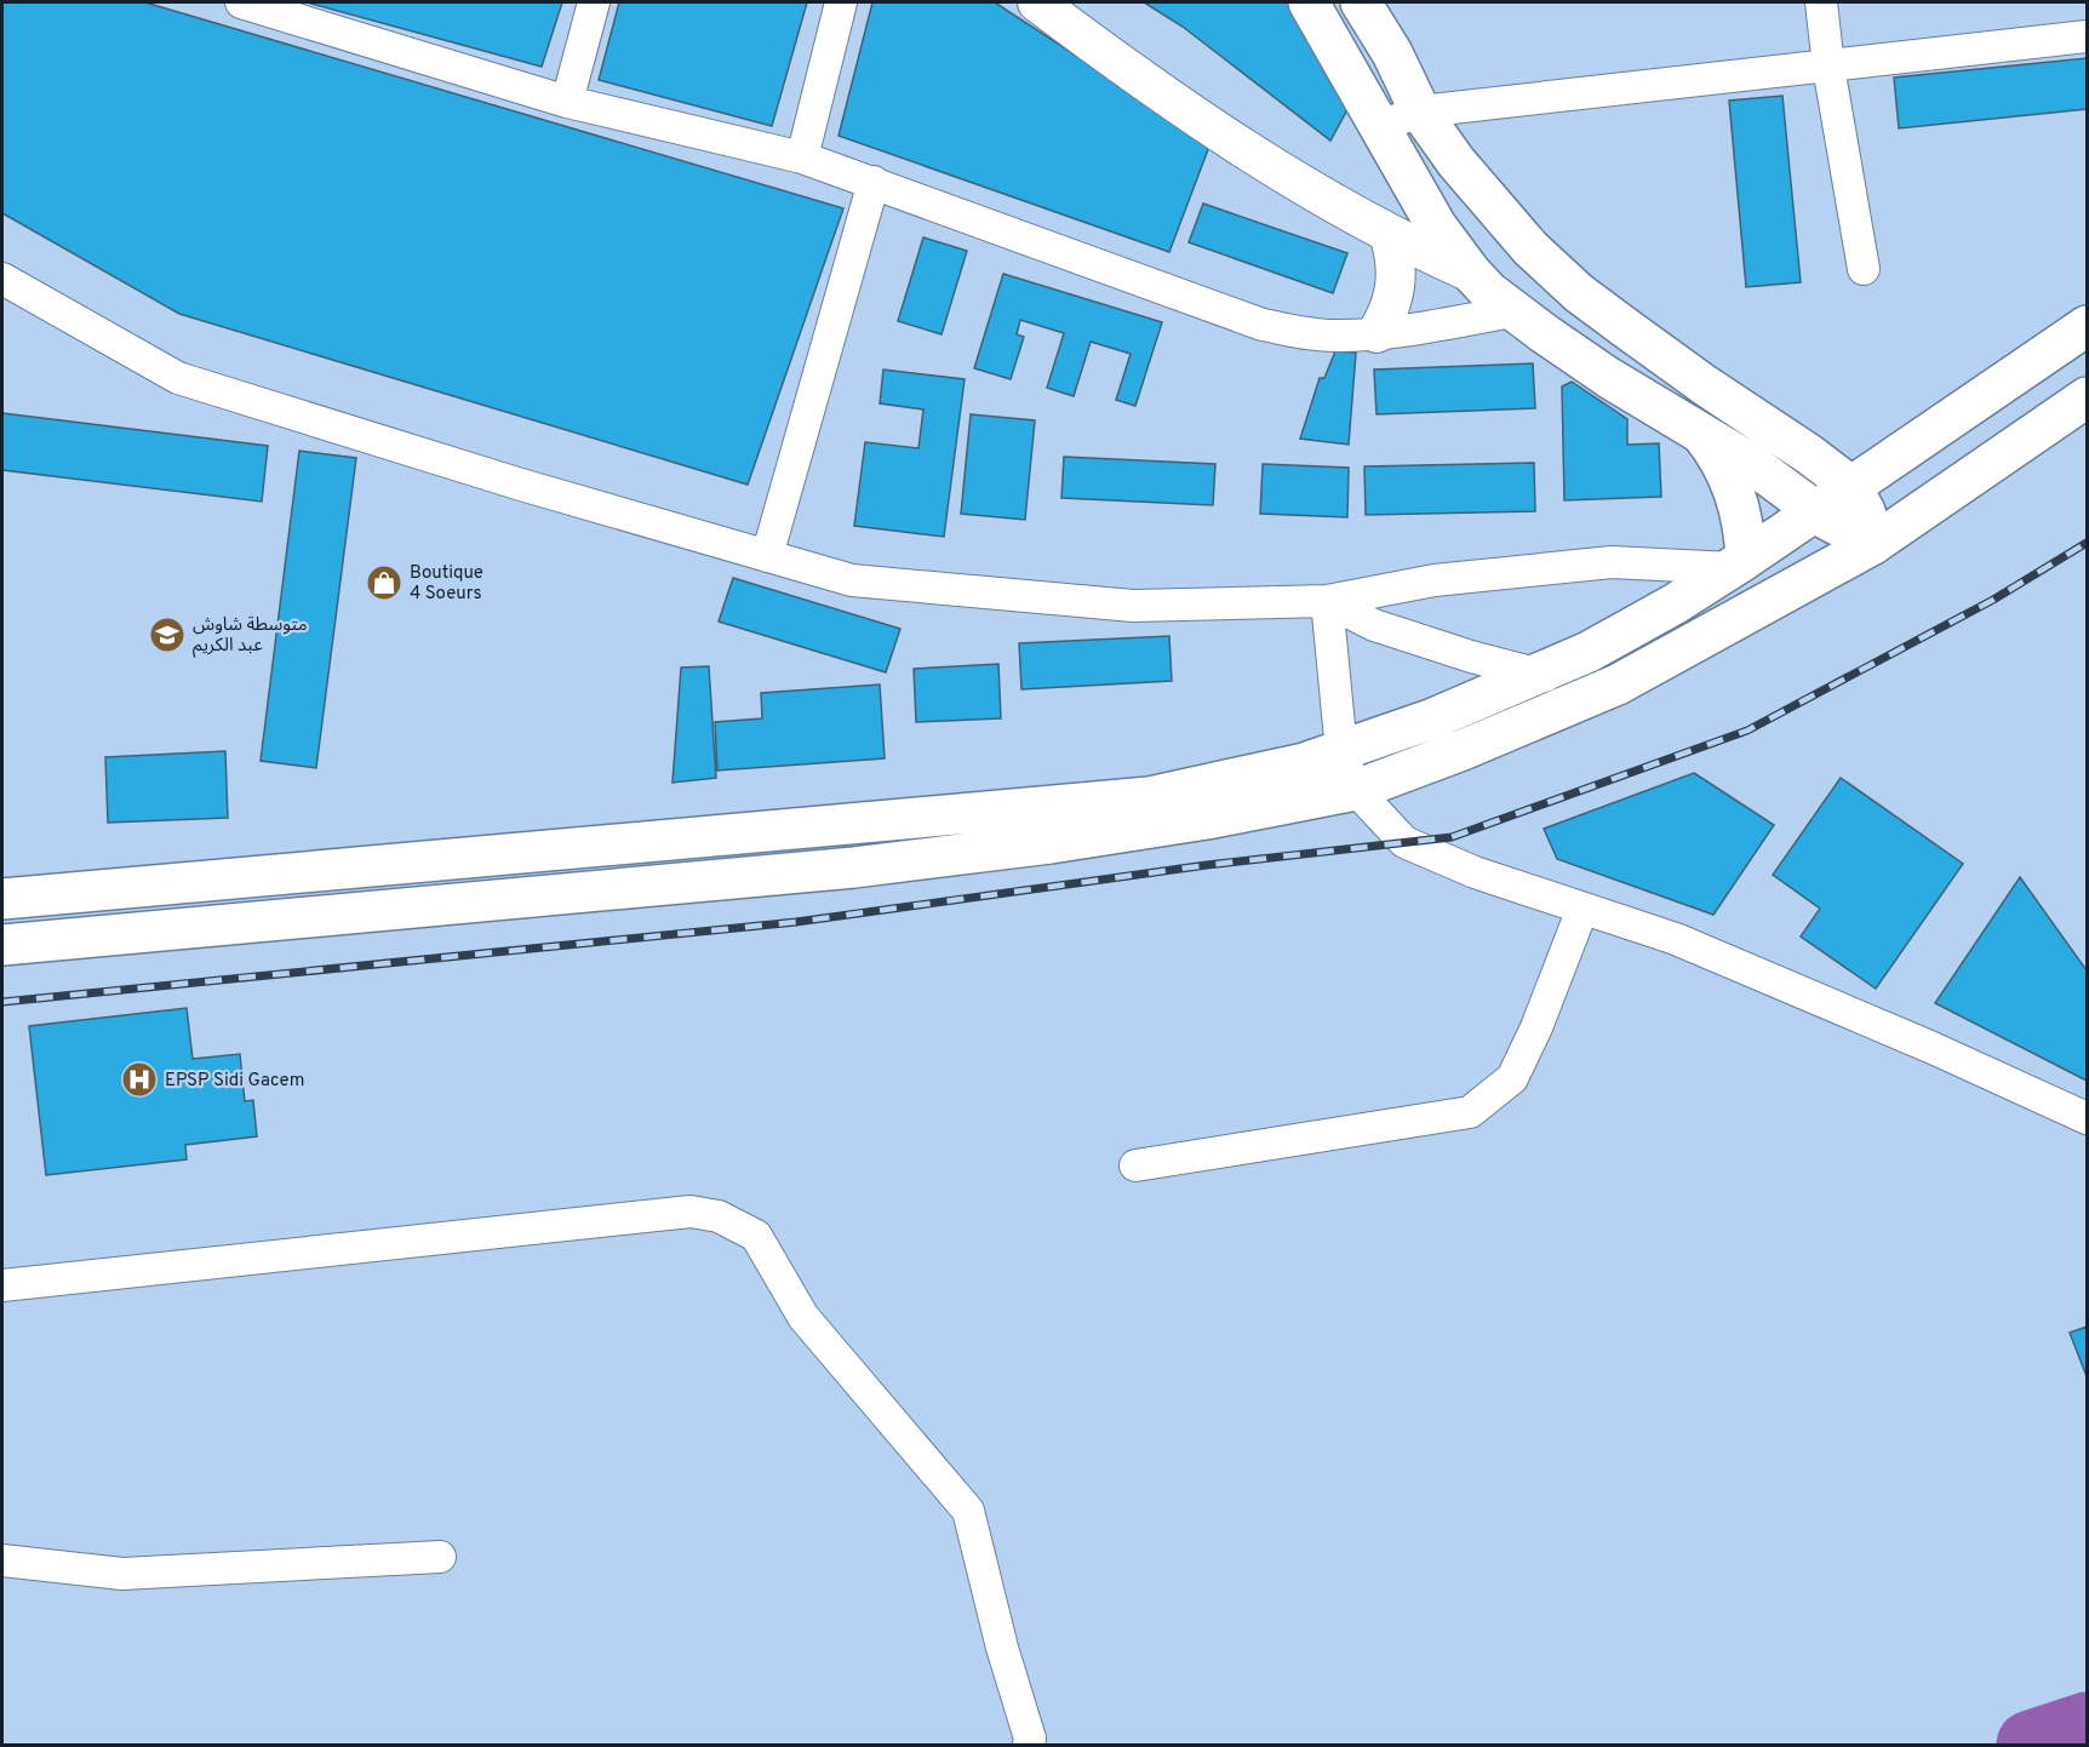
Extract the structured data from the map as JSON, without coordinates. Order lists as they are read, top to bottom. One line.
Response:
{"places":{"shop":["Boutique 4 Soeurs"],"school or university":["متوسطة شاوش عبد الكريم"],"hospital":["EPSP Sidi Gacem"]}}
